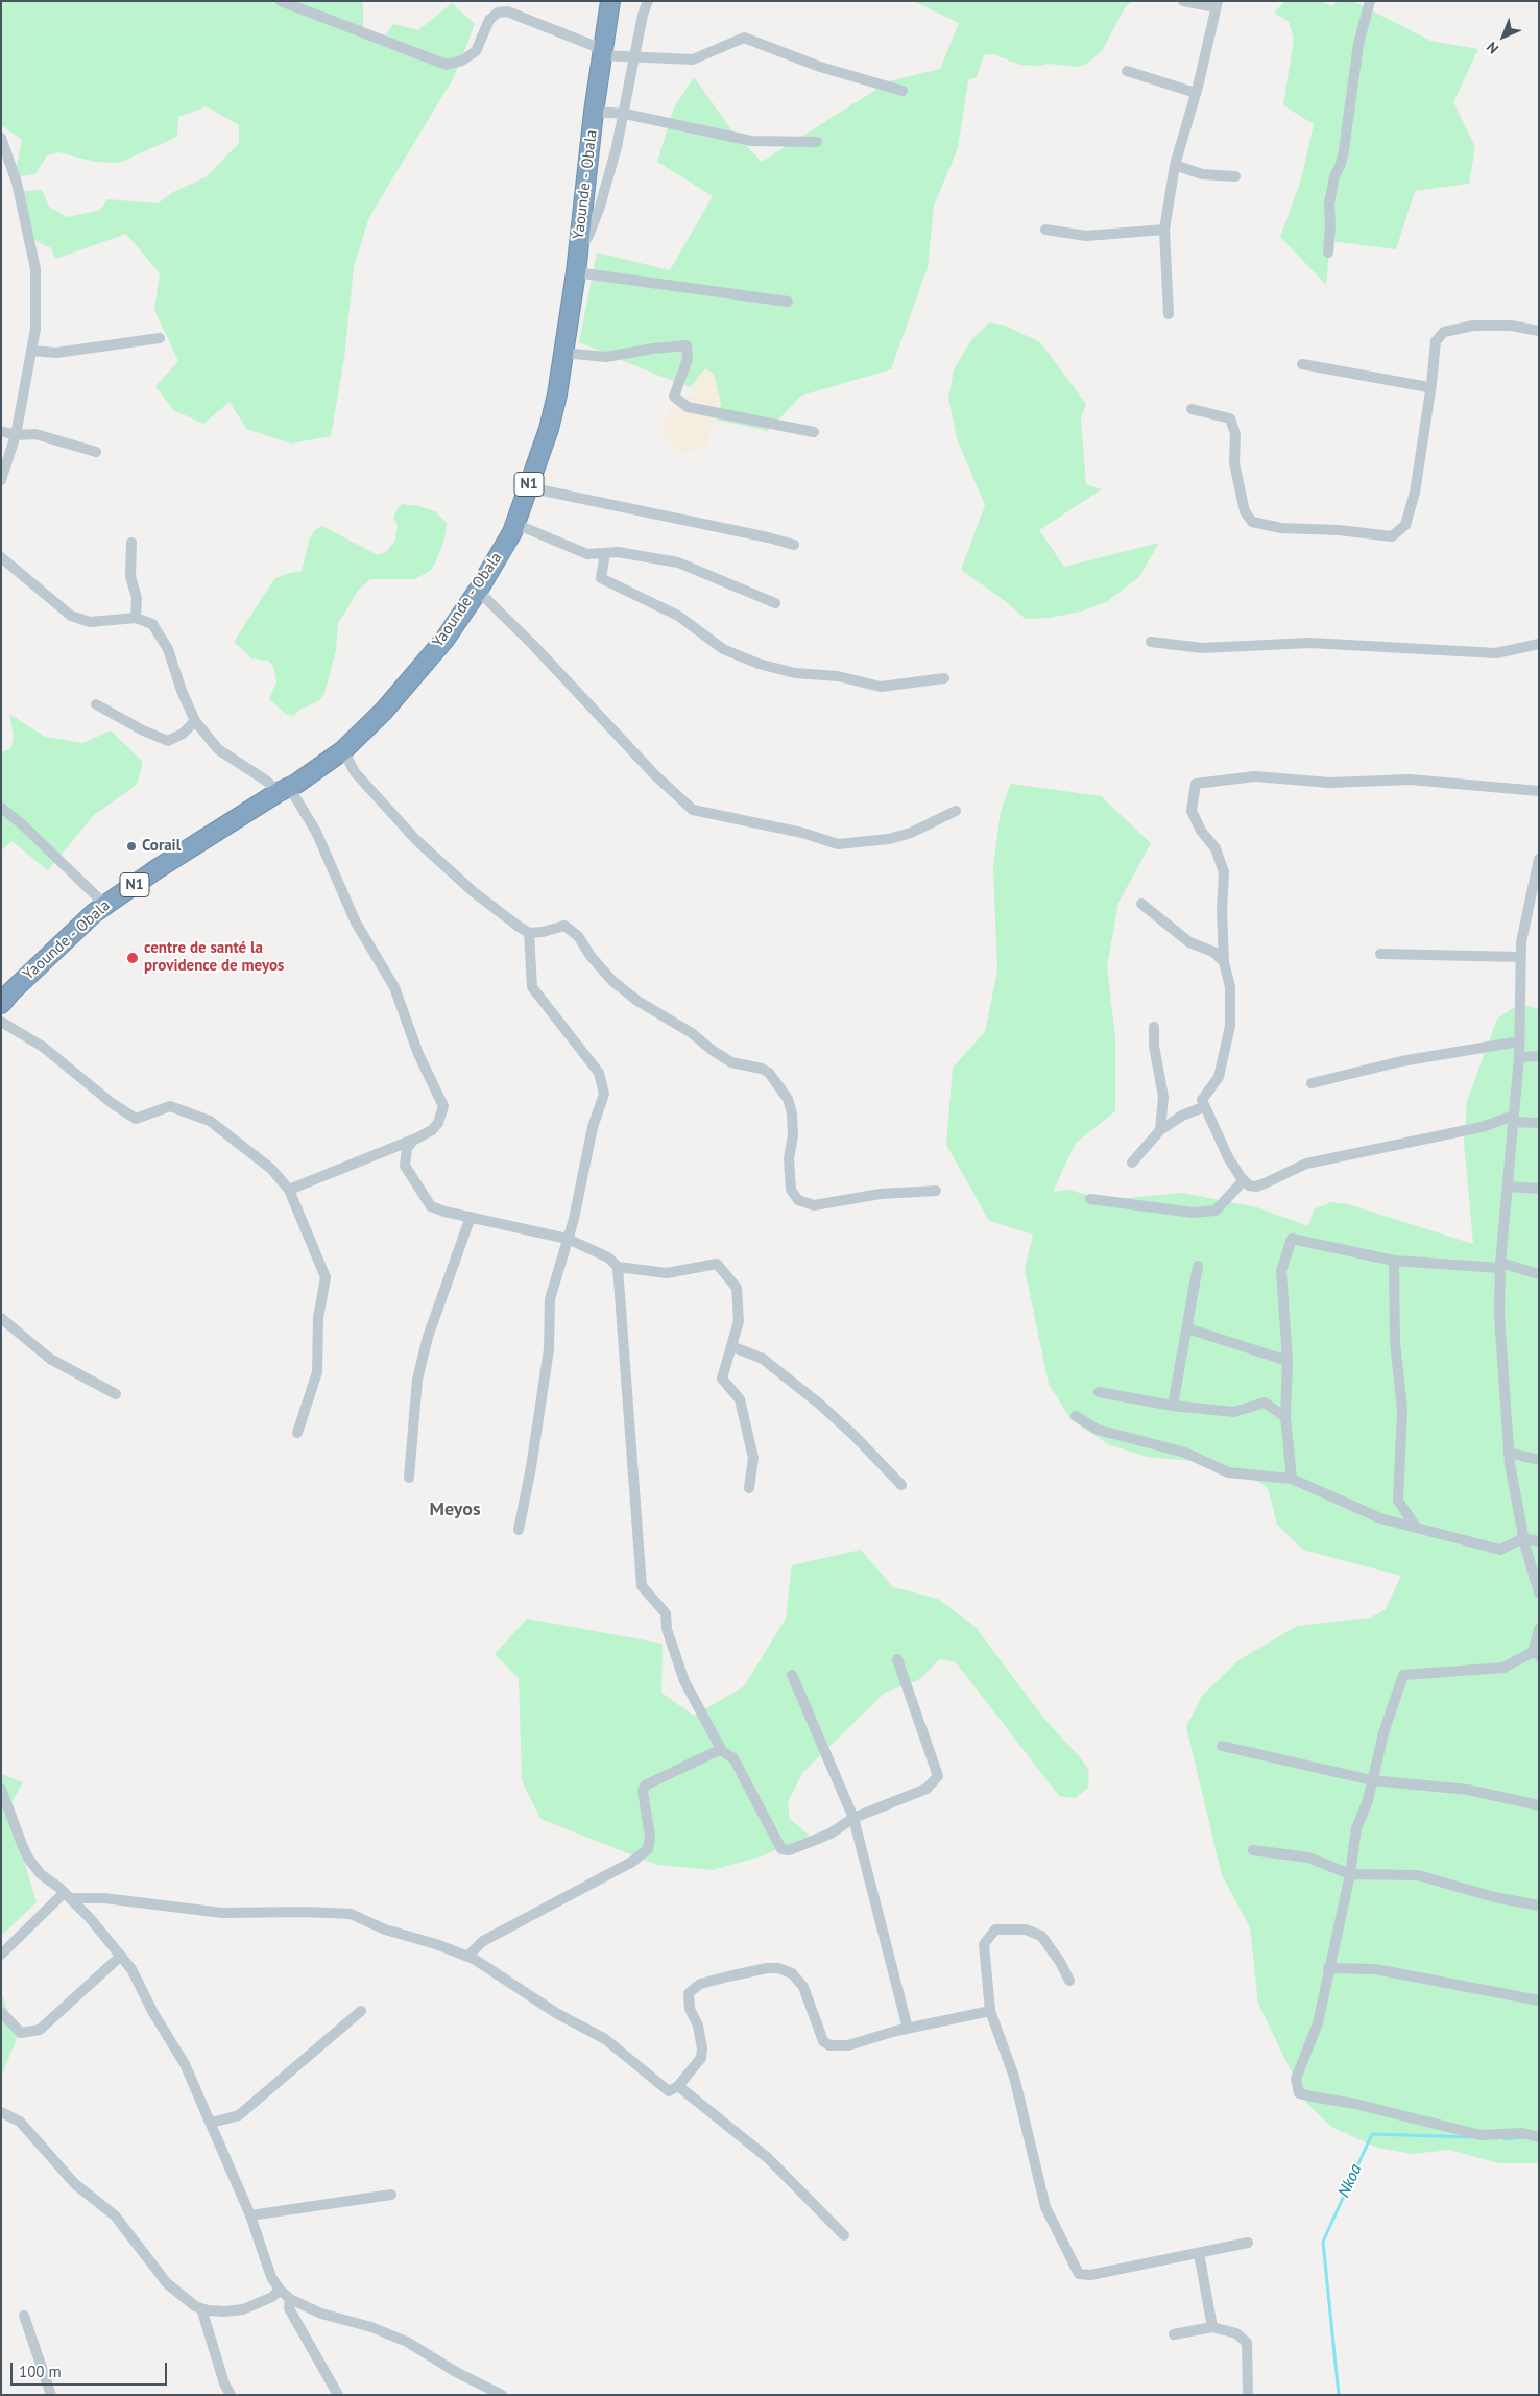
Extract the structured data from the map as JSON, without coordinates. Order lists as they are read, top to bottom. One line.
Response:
{"streets":{"highway":["Yaounde - Obala","N1"]},"districts":["Meyos"],"water":["Nkoa"],"places":["Corail","centre de santé la providence de meyos"],"scale_bar":"100 m","north":"bottom left"}
